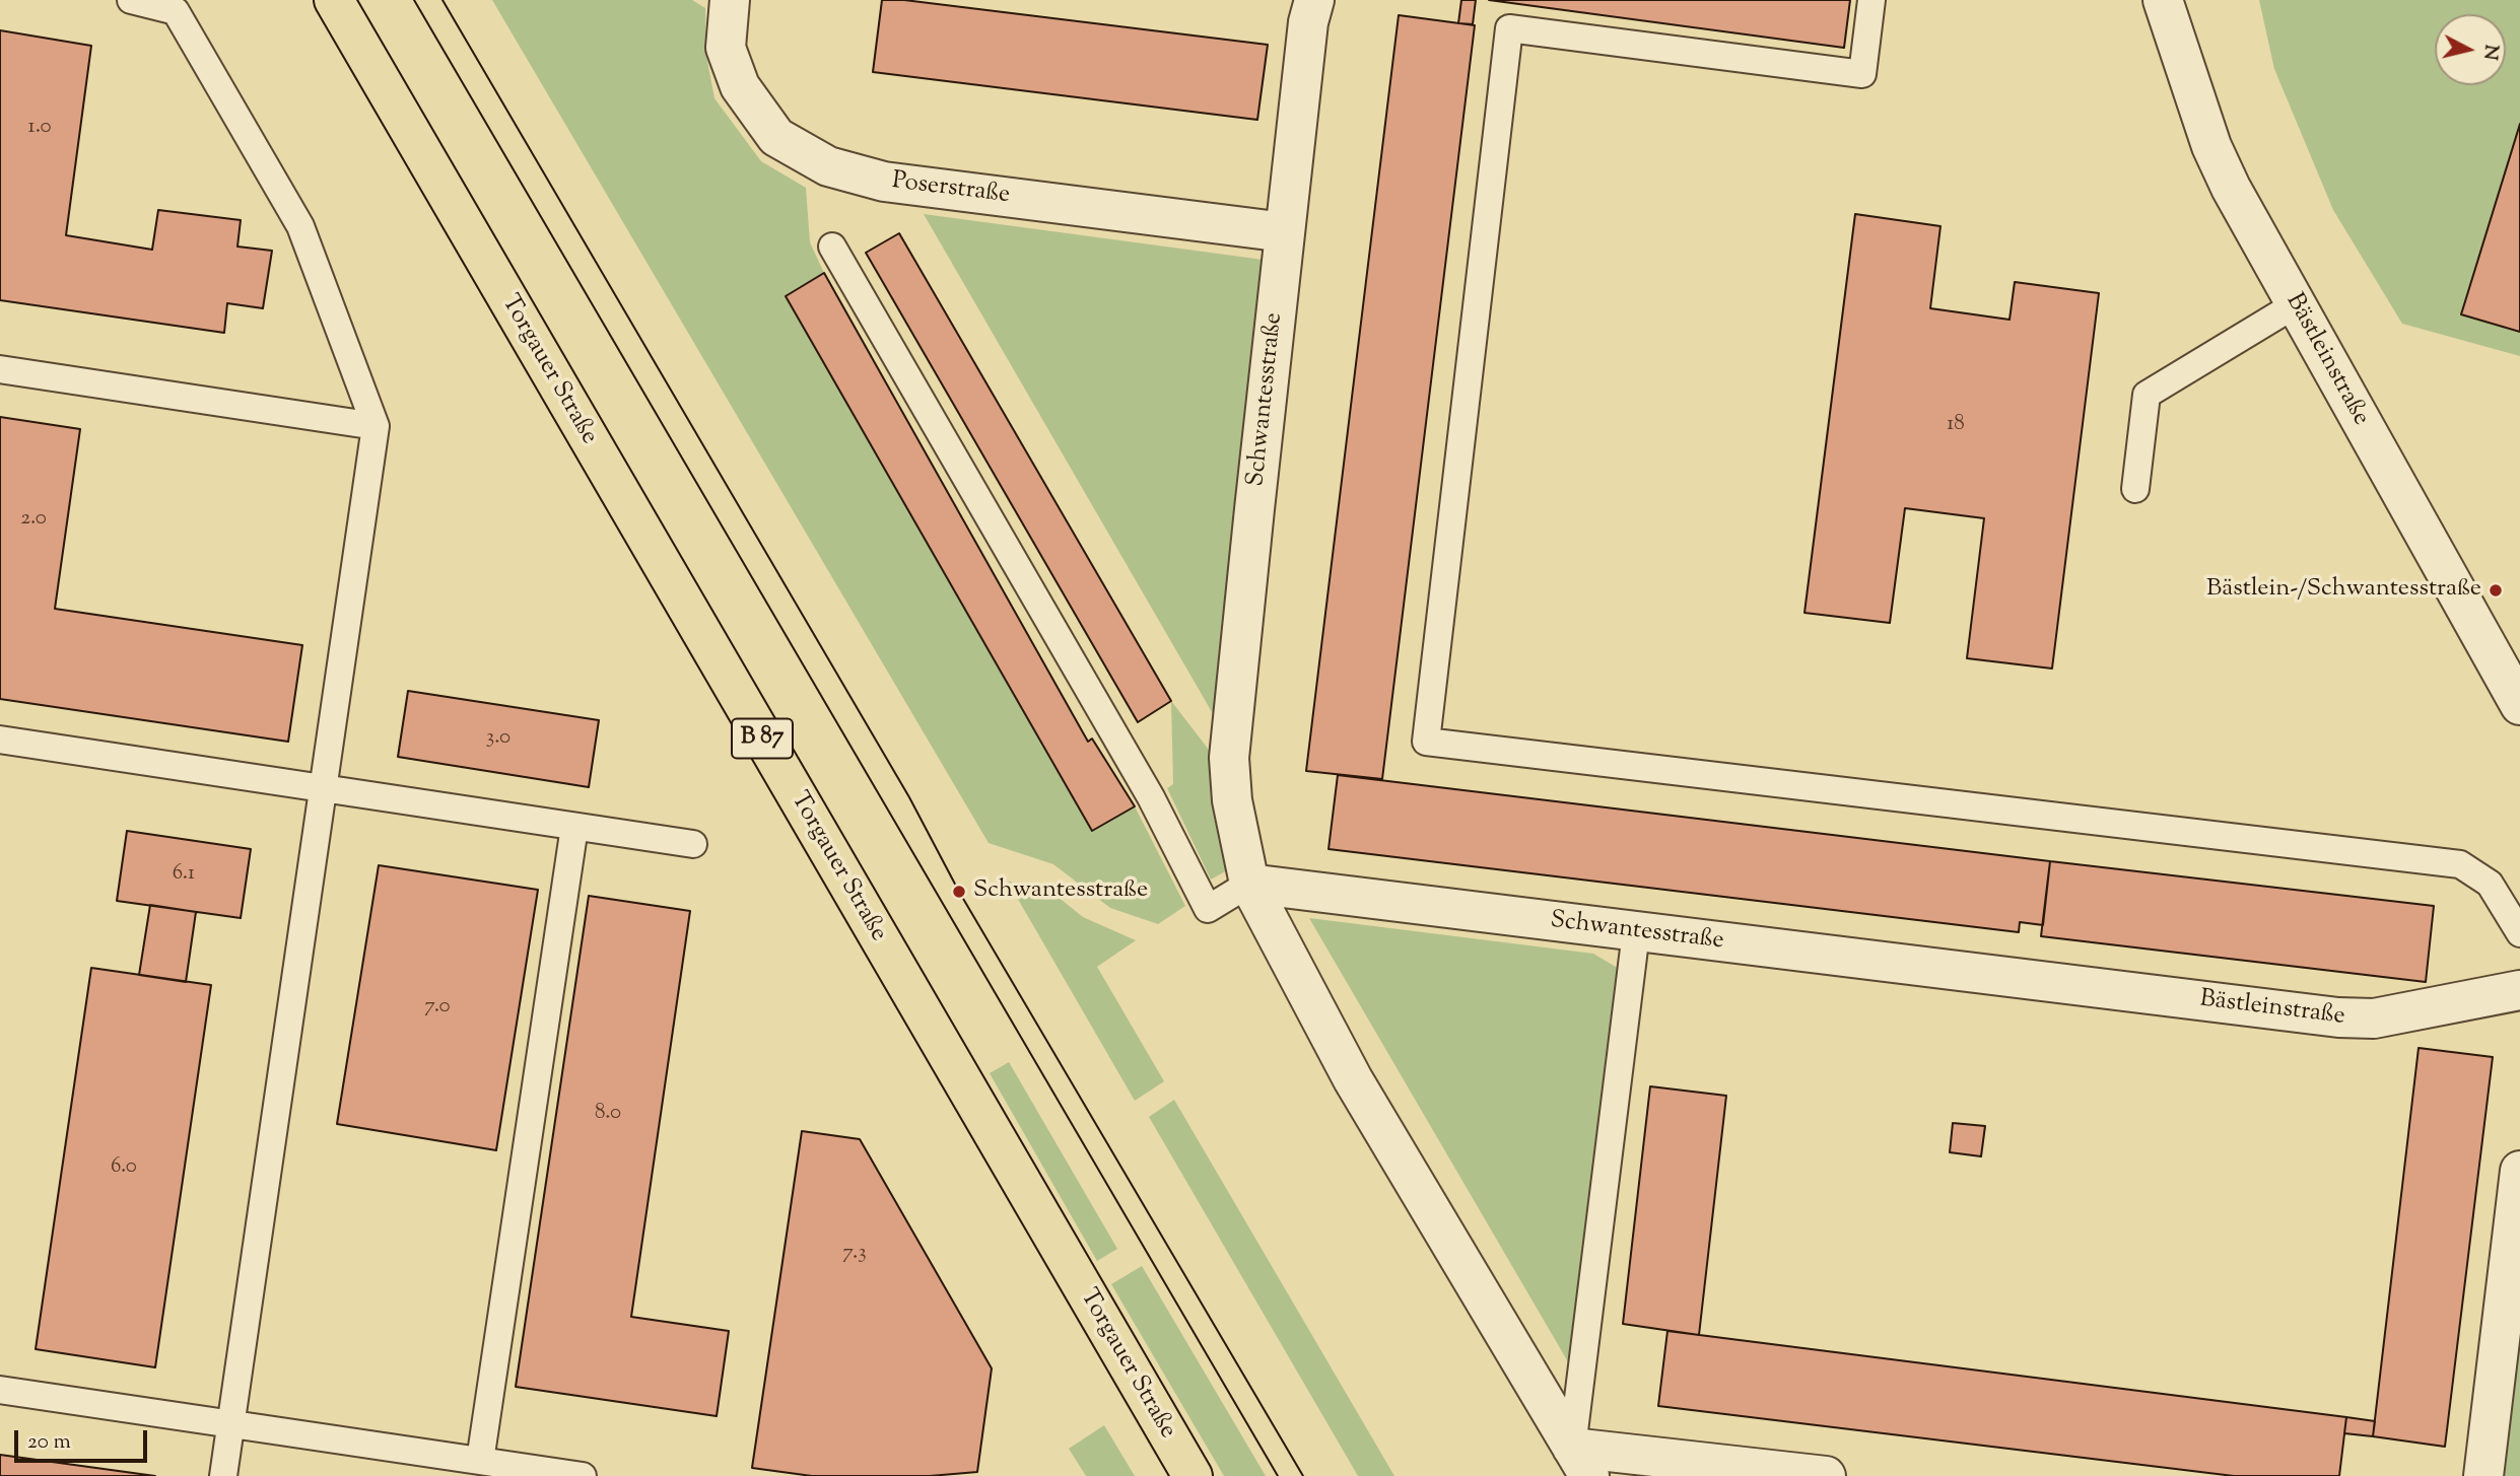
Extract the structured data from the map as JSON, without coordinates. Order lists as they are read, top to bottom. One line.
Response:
{"streets":{"main road":["Torgauer Straße","B 87"],"street":["Poserstraße","Bästleinstraße","Schwantesstraße"]},"crossings":[["Poserstraße","Schwantesstraße"],["Bästleinstraße","Schwantesstraße"]],"places":["Bästlein-/Schwantesstraße","Schwantesstraße"],"house_numbers":["1.0","18","2.0","3.0","6.1","7.0","8.0","6.0","7.3"],"scale_bar":"20 m","north":"right"}
